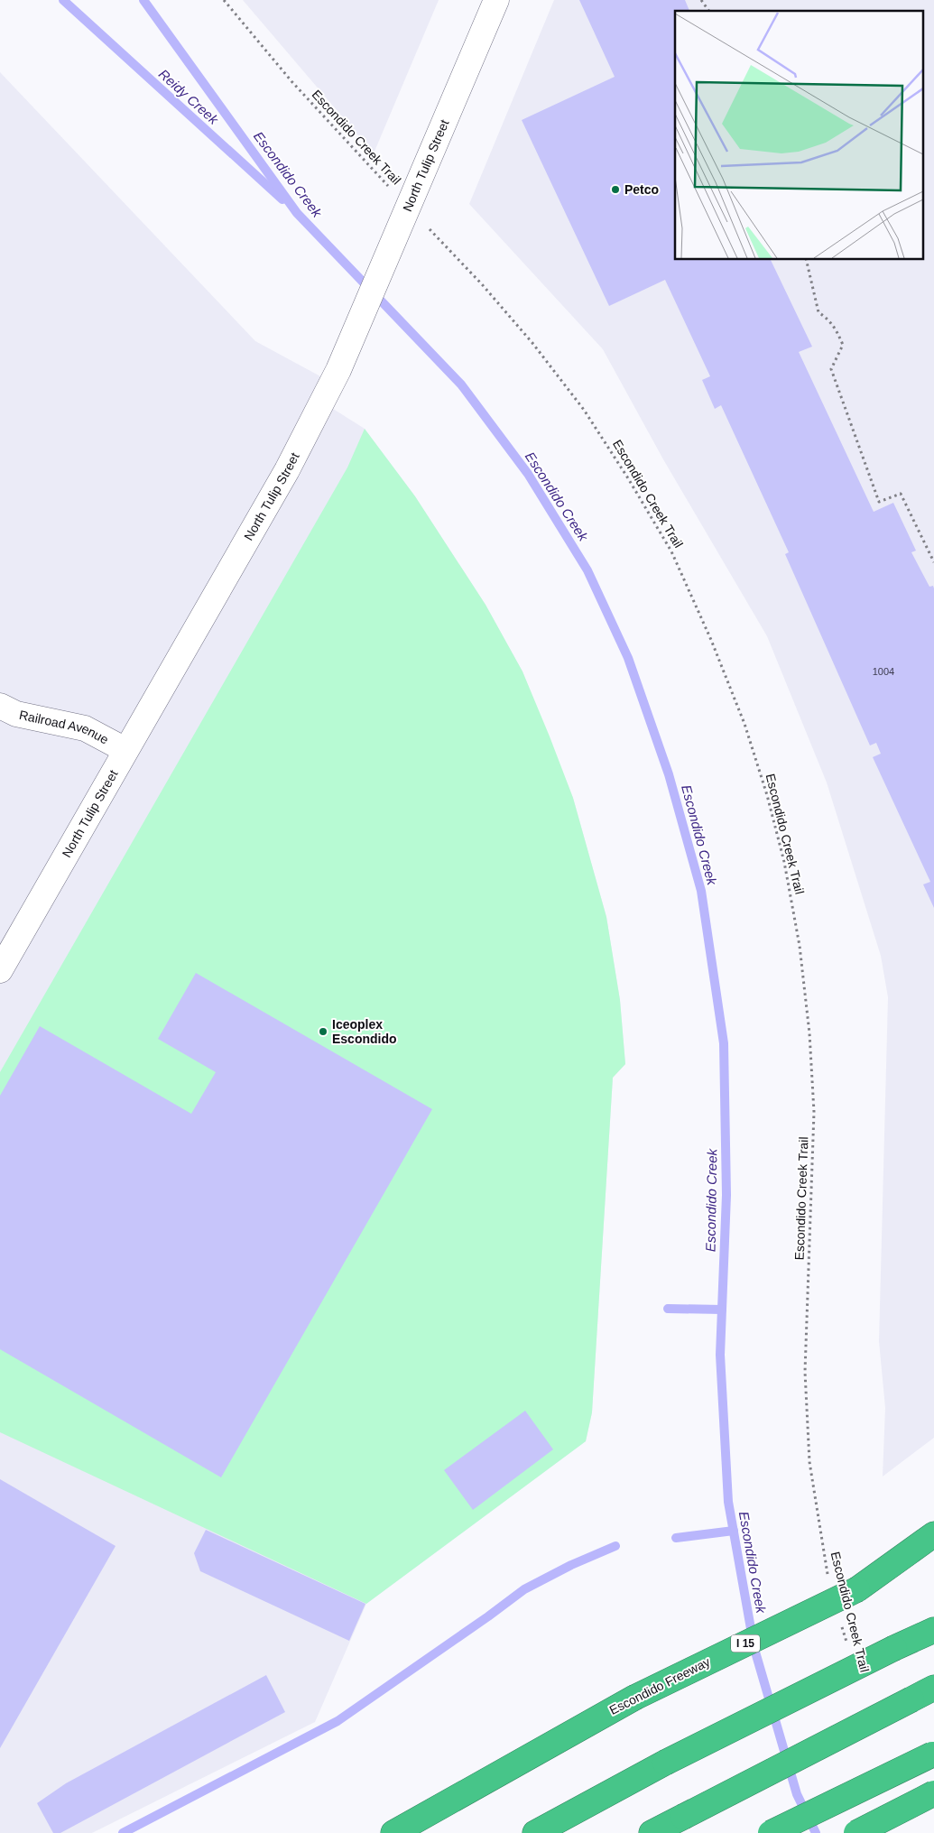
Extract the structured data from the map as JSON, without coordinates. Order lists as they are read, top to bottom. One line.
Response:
{"streets":{"highway":["I 15","Escondido Freeway"],"street":["North Tulip Street","Railroad Avenue"],"path":["Escondido Creek Trail"]},"crossings":[["Escondido Creek Trail","North Tulip Street"],["North Tulip Street","Railroad Avenue"]],"water":["Reidy Creek","Escondido Creek"],"places":["Petco","Iceoplex Escondido"],"house_numbers":["1004"]}
